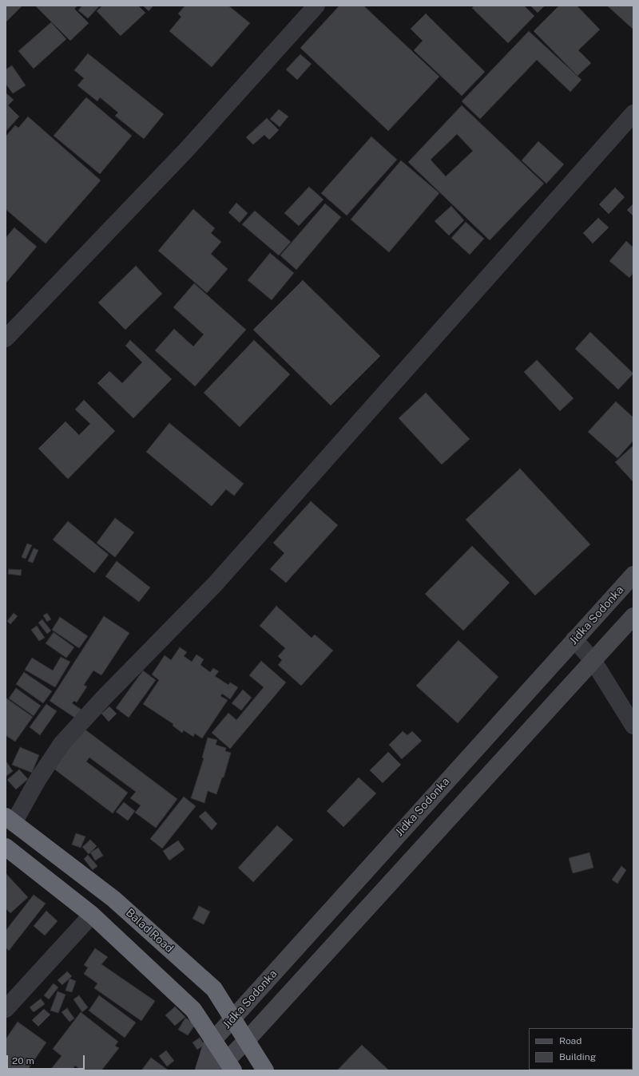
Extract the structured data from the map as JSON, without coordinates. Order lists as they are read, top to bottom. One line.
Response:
{"streets":{"highway":["Balad Road"],"main road":["Jidka Sodonka"]},"crossings":[["Jidka Sodonka","Balad Road"]],"legend":["Road","Building"],"scale_bar":"20 m"}
